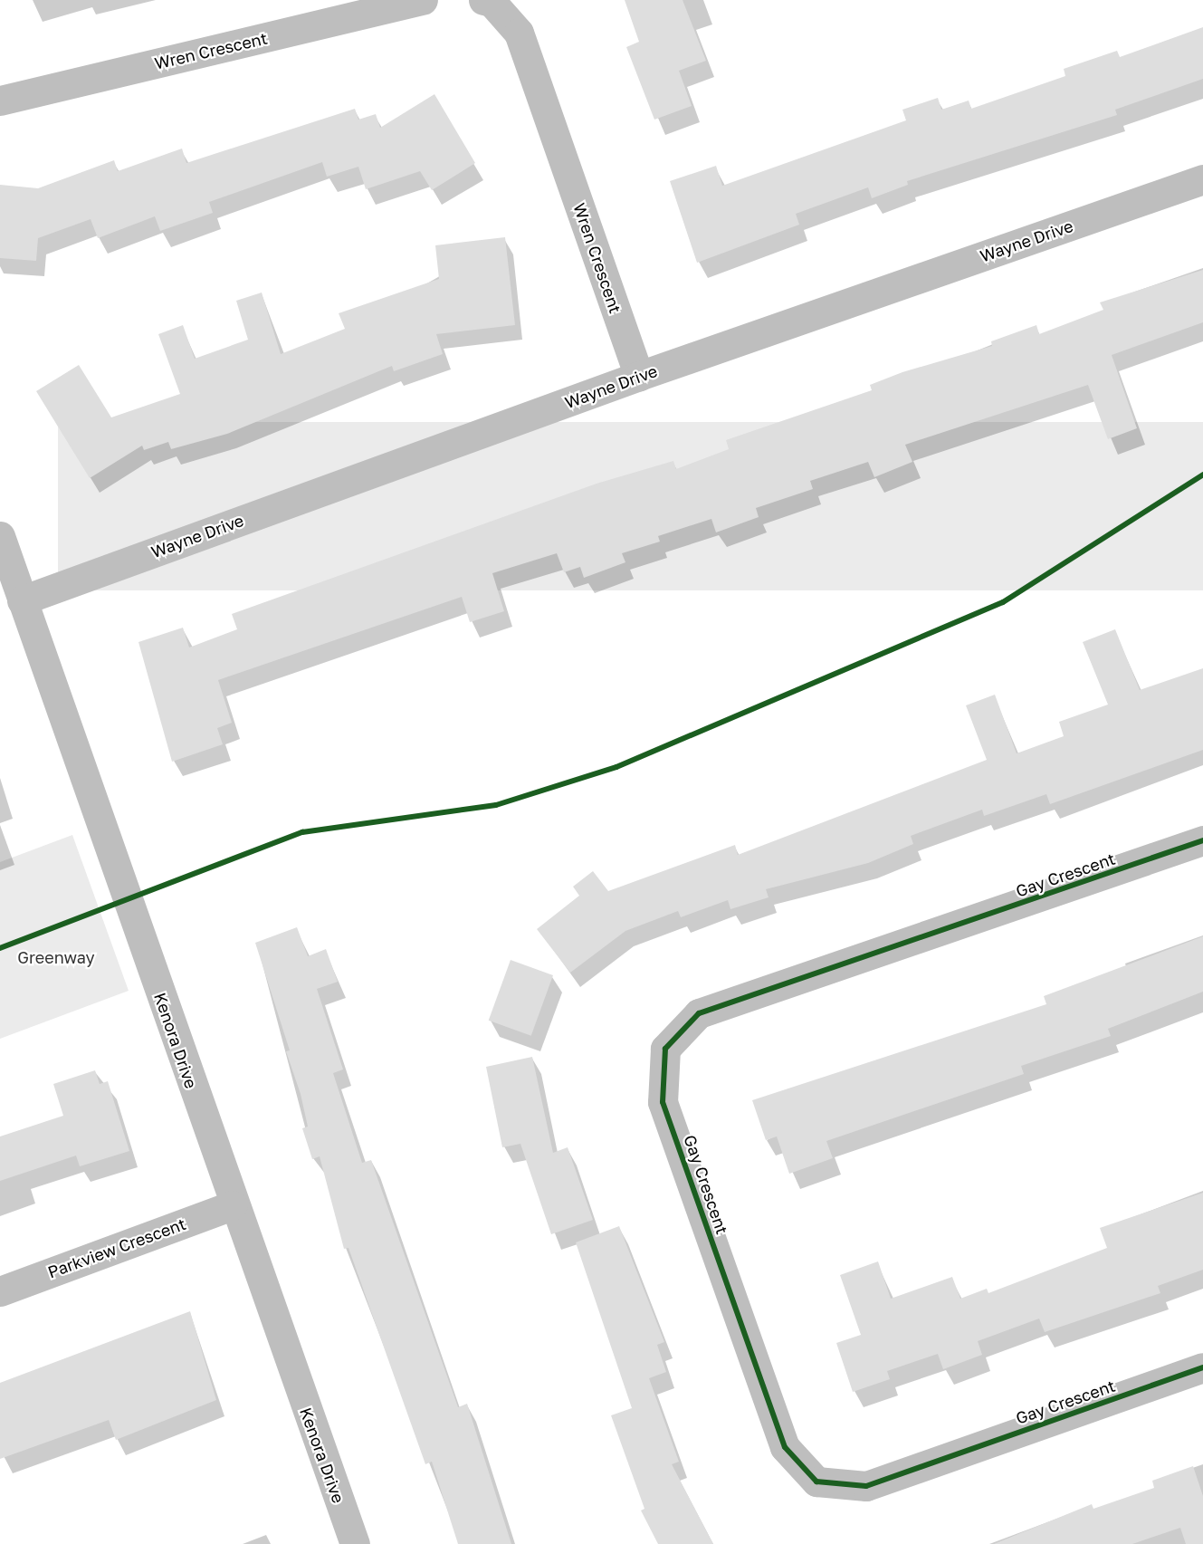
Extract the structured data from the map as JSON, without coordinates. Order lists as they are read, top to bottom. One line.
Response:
{"streets":{"street":["Wren Crescent","Wayne Drive","Gay Crescent","Kenora Drive","Parkview Crescent"]},"crossings":[["Wren Crescent","Wayne Drive"],["Wayne Drive","Kenora Drive"],["Kenora Drive","Parkview Crescent"]],"parks":["Greenway"]}
